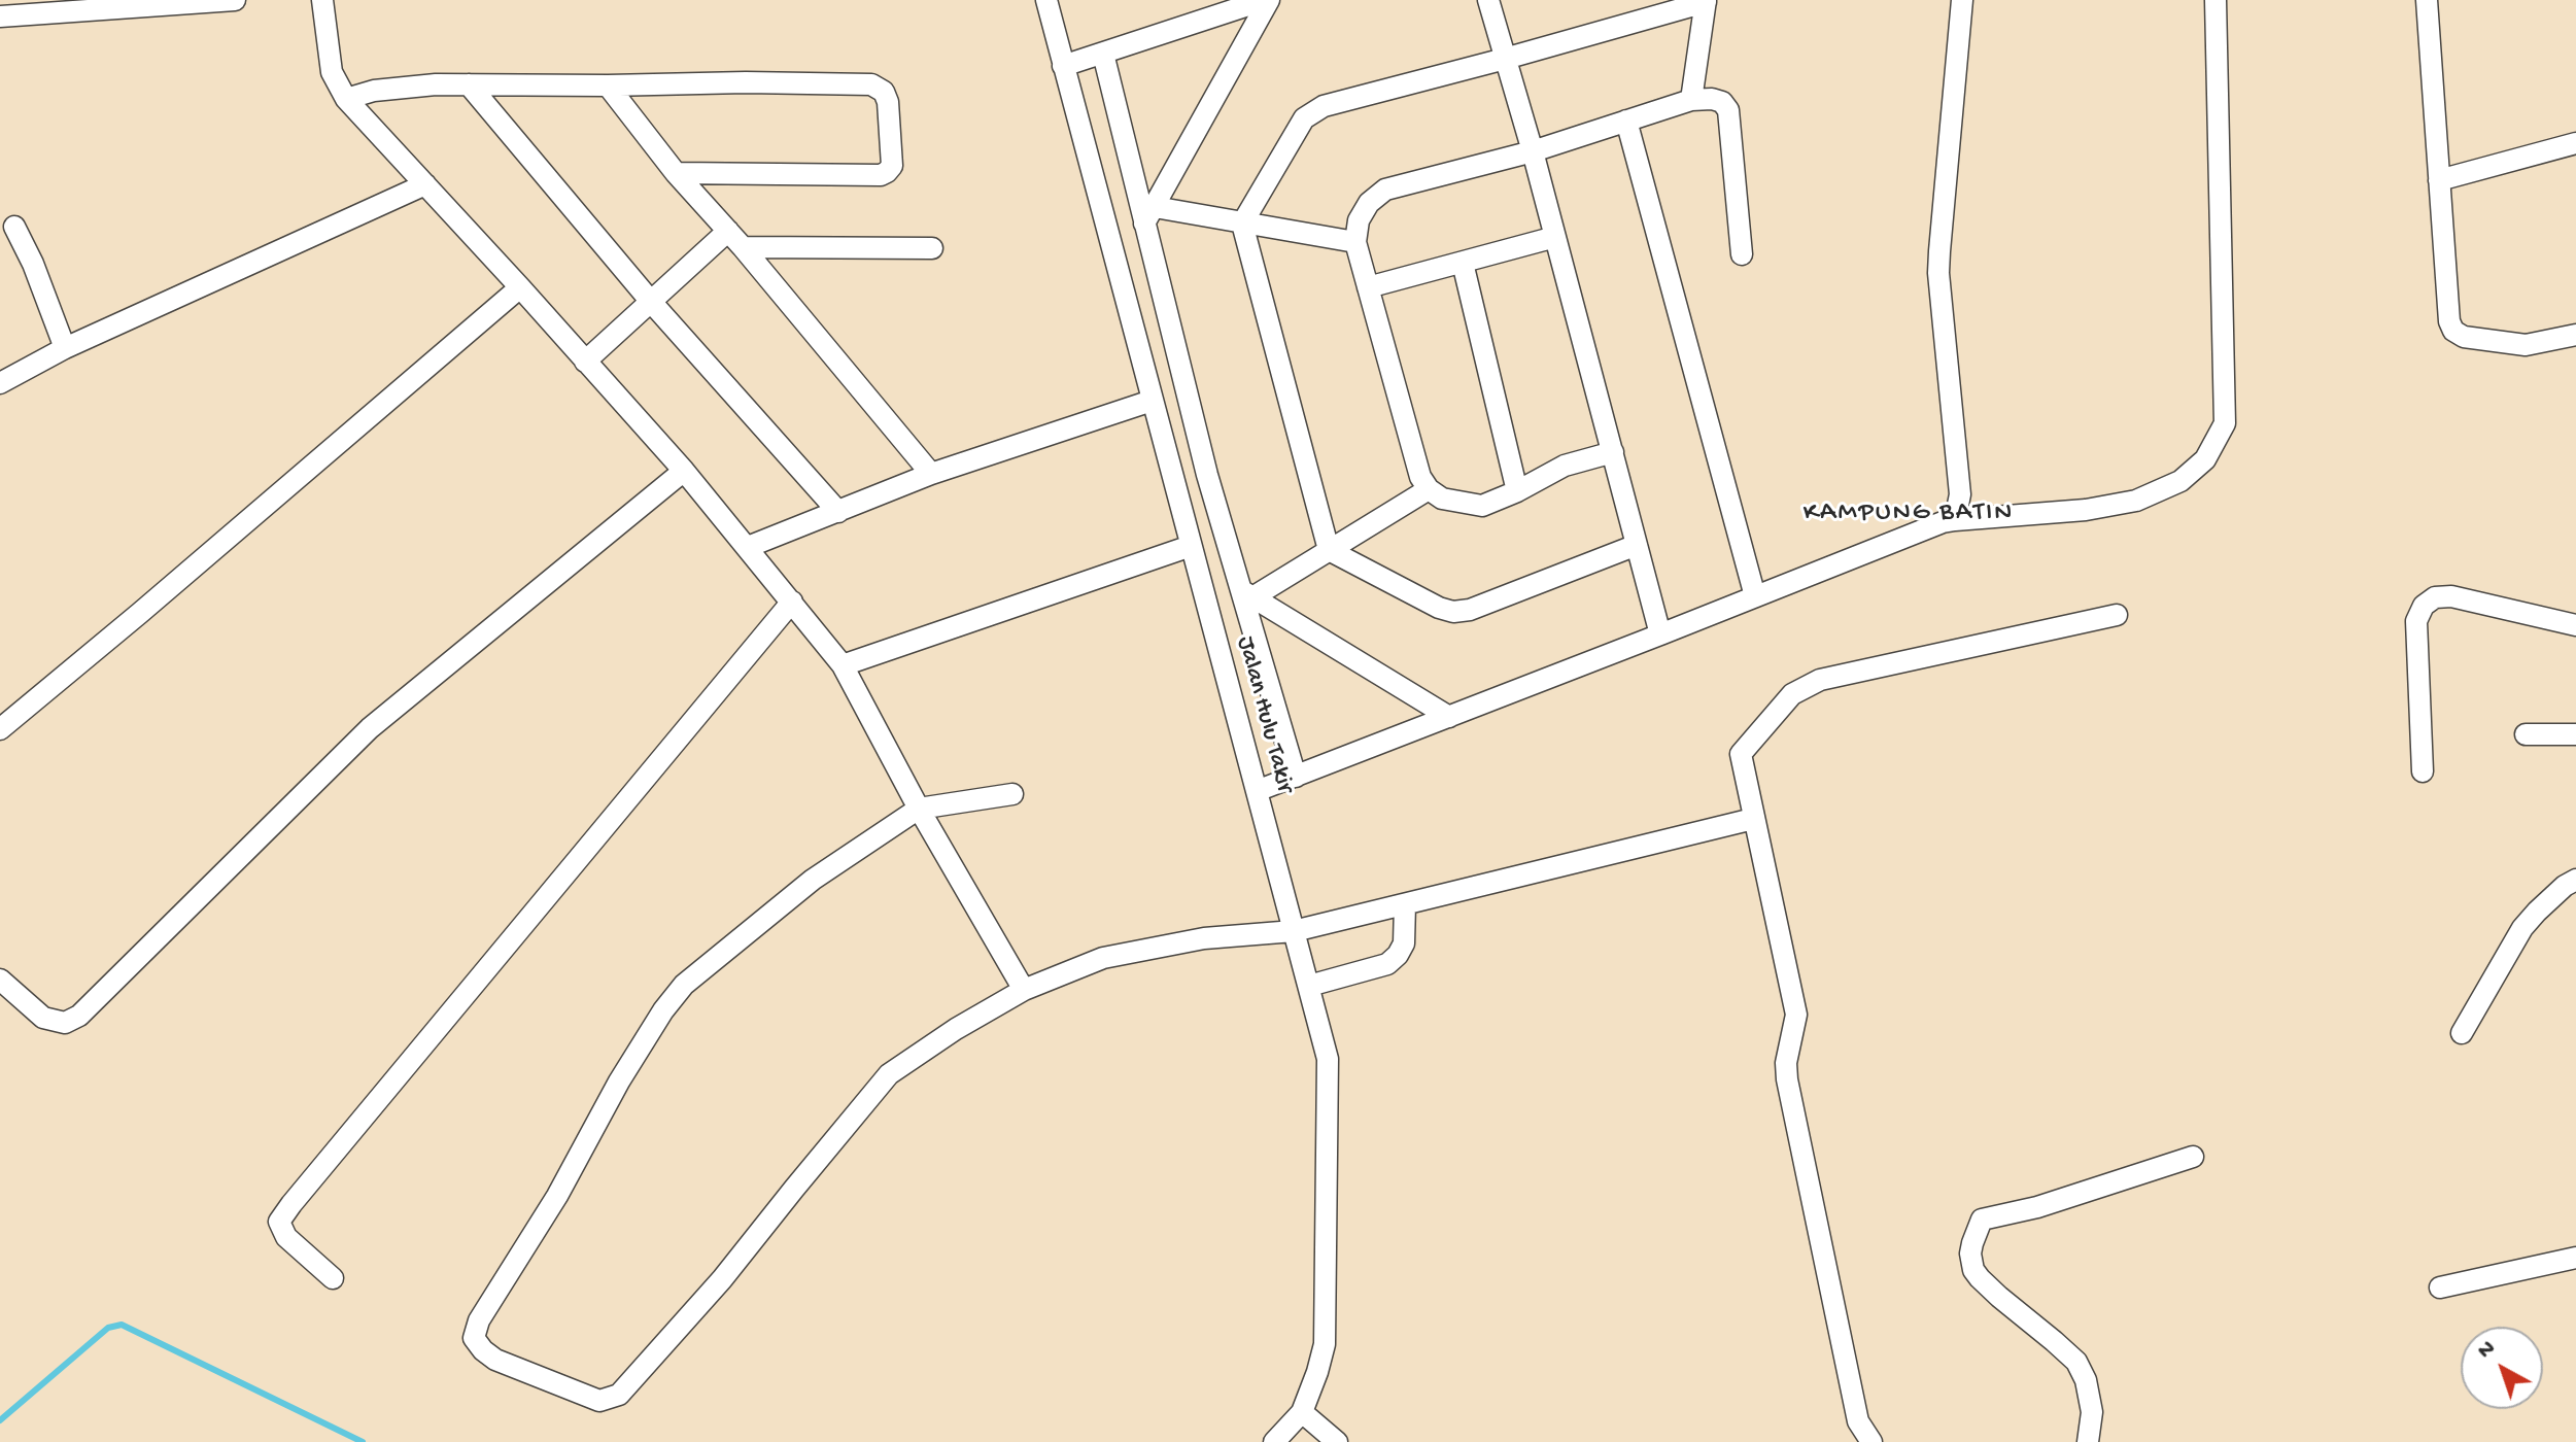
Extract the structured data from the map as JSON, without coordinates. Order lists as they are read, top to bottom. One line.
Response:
{"streets":{"street":["Jalan Hulu Takir"]},"districts":["KAMPUNG BATIN"],"north":"top left"}
